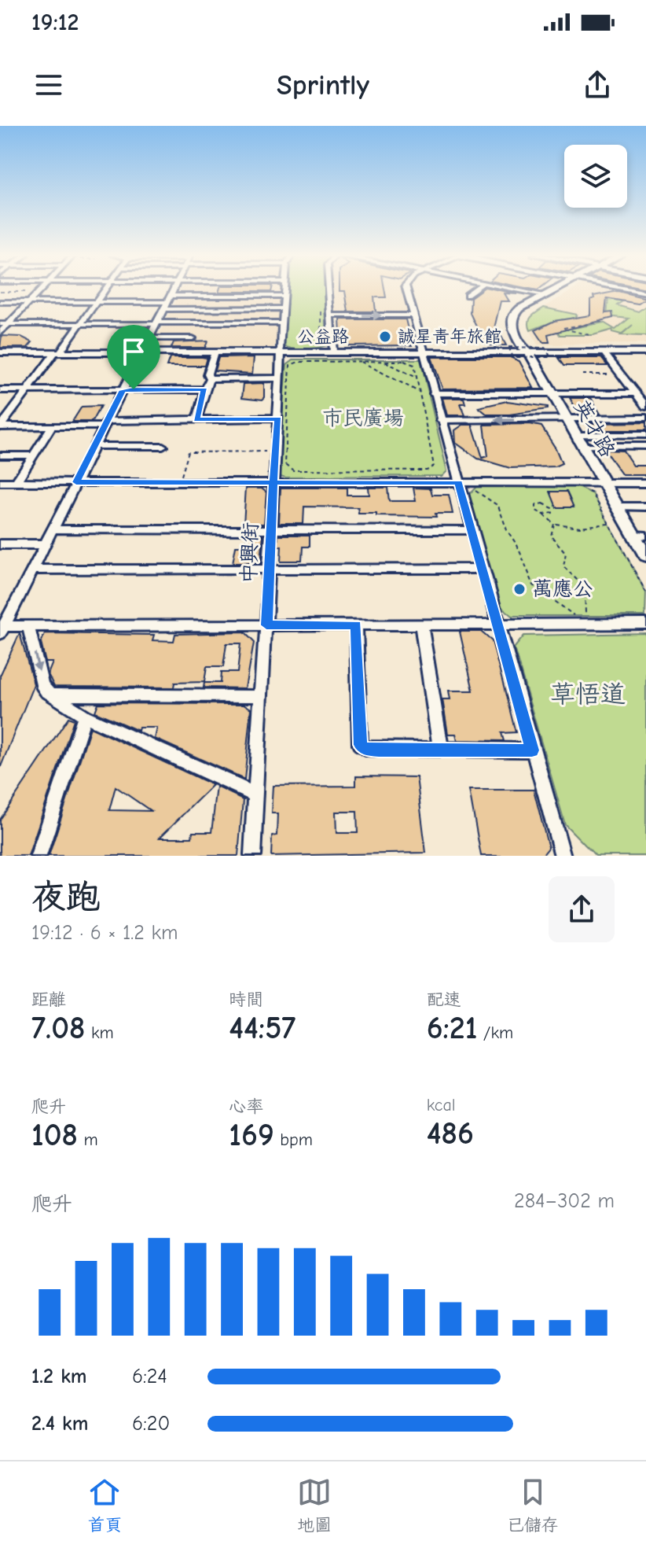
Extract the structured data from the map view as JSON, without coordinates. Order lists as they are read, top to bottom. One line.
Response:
{"streets":{"main road":["公益路","英才路"],"street":["中興街"]},"crossings":[["公益路","英才路"],["公益路","中興街"]],"parks":["市民廣場","草悟道"],"places":["誠星青年旅館","萬應公"],"page":{"status":"19:12","header":"Sprintly","heading":["夜跑","19:12 · 6 × 1.2 km"],"stats":[["距離","7.08 km"],["時間","44:57"],["配速","6:21 /km"],["爬升","108 m"],["心率","169 bpm"],["kcal","486"]],"chart":["爬升","284–302 m"],"list":[{"name":"1.2 km","note":"6:24"},{"name":"2.4 km","note":"6:20"}],"tabs":["首頁","地圖","已儲存"]}}
